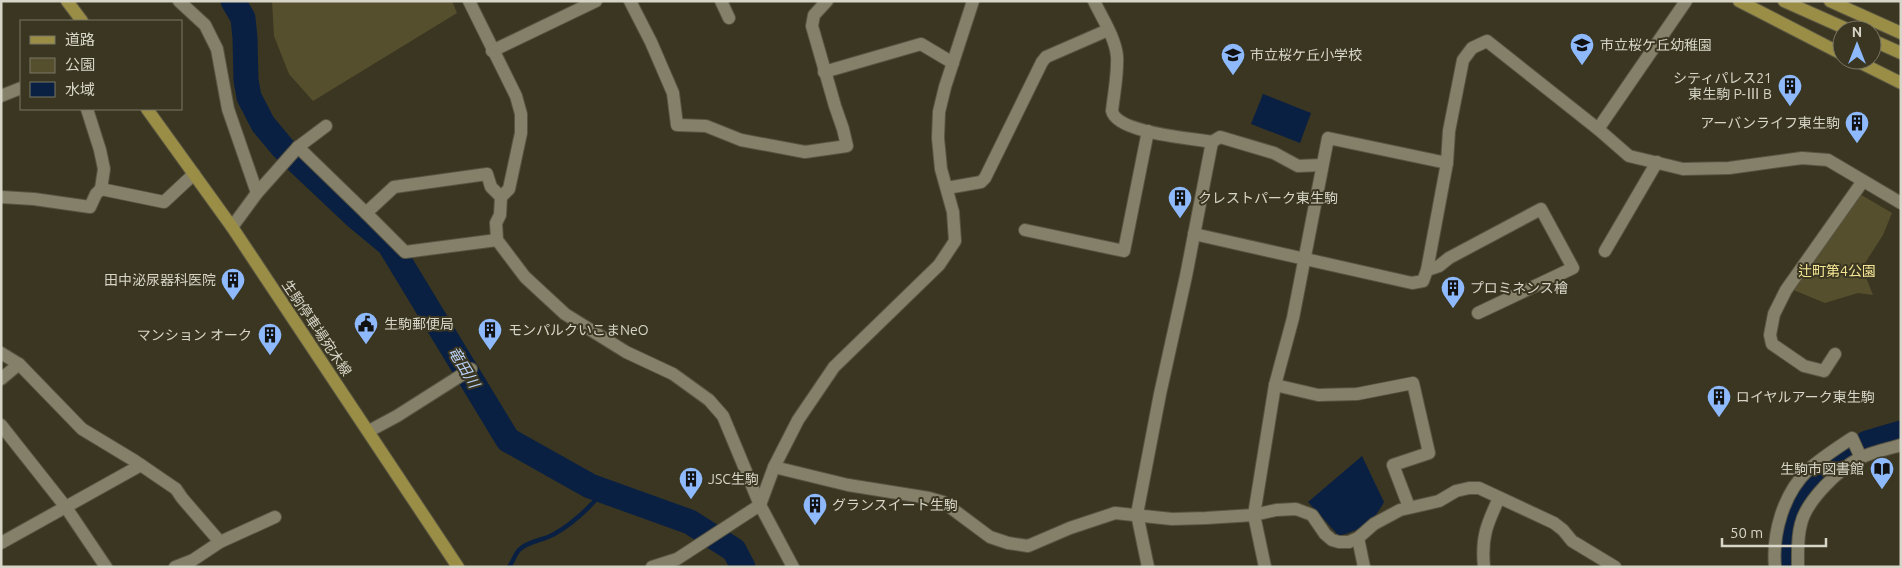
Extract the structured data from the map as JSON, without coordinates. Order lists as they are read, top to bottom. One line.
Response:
{"streets":{"main road":["生駒停車場宛木線"]},"water":["竜田川"],"parks":["辻町第4公園"],"places":{"school or university":["市立桜ケ丘幼稚園","市立桜ケ丘小学校"],"building":["シティパレス21 東生駒 P-Ⅲ B","アーバンライフ東生駒","クレストパーク東生駒","田中泌尿器科医院","プロミネンス檜","モンパルクいこまNeO","マンション オーク","ロイヤルアーク東生駒","JSC生駒","グランスイート生駒"],"public building":["生駒郵便局"],"library":["生駒市図書館"]},"legend":["道路","公園","水域"],"scale_bar":"50 m","north":"top"}
